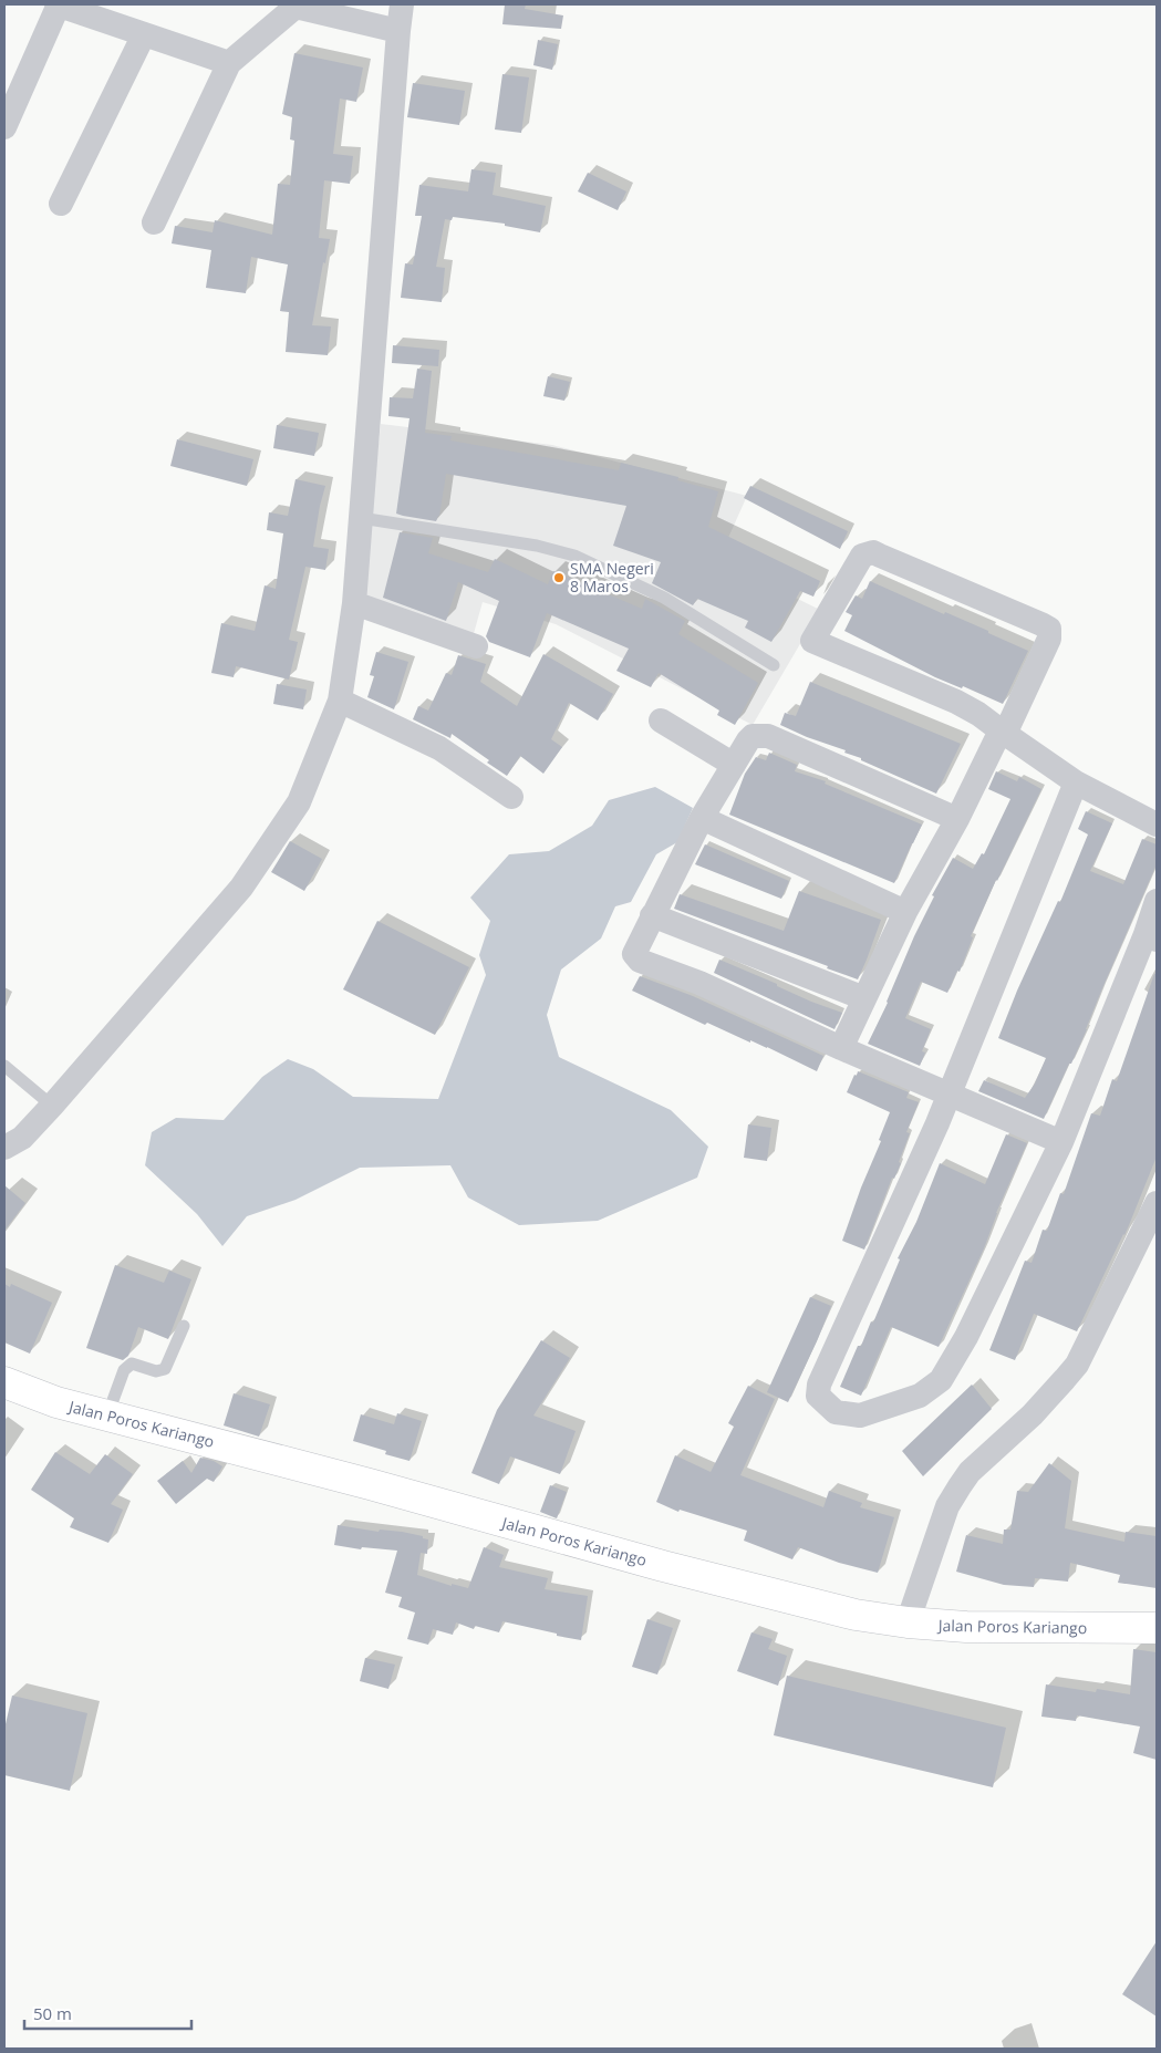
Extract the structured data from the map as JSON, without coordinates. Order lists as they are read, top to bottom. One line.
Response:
{"streets":{"main road":["Jalan Poros Kariango"]},"places":["SMA Negeri 8 Maros"],"scale_bar":"50 m"}
